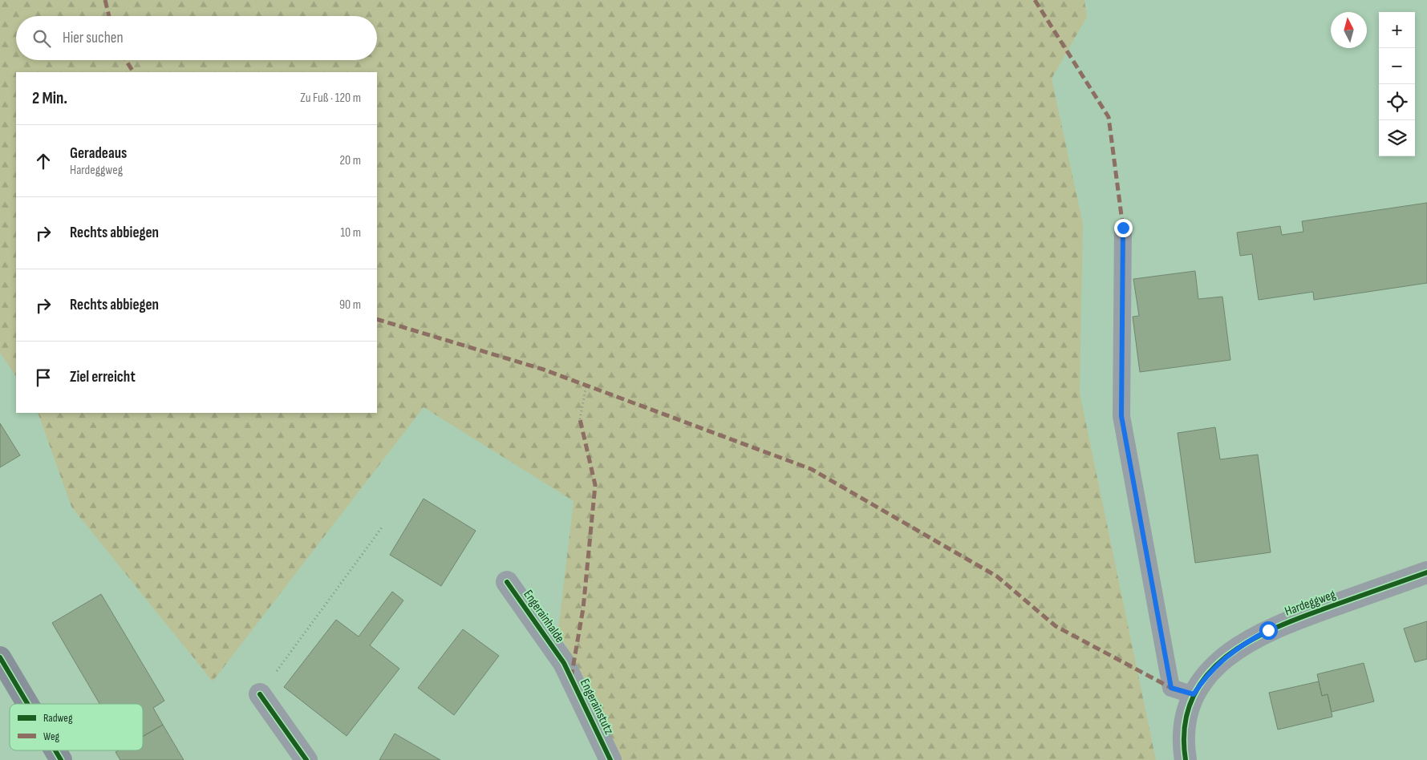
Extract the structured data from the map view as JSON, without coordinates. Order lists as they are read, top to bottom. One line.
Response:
{"streets":{"street":["Hardeggweg","Engerainhalde","Engerainstutz"]},"crossings":[["Engerainhalde","Engerainstutz"]],"legend":["Radweg","Weg"],"north":"top","page":{"map_buttons":["+","−"],"search":"Hier suchen","heading":["2 Min.","Zu Fuß · 120 m"],"list":[["Geradeaus","Hardeggweg","20 m"],["Rechts abbiegen","10 m"],["Rechts abbiegen","90 m"],"Ziel erreicht"]}}
